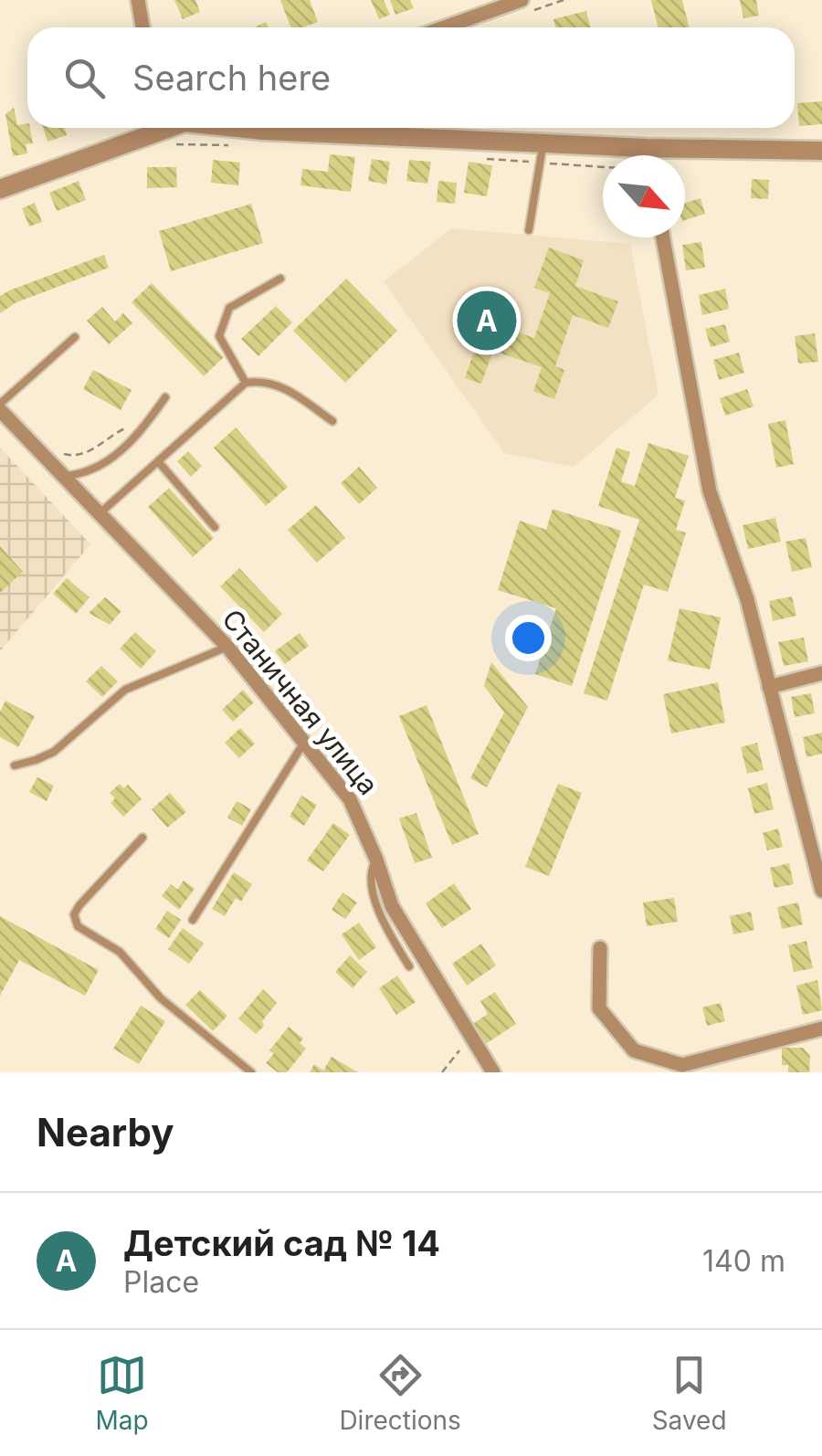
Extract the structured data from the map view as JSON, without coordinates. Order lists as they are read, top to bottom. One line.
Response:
{"streets":{"street":["Станичная улица"]},"north":"bottom right","page":{"search":"Search here","pins":"A","heading":"Nearby","list":[{"mark":"A","name":"Детский сад № 14","note":"Place","value":"140 m"}],"nav":["Map","Directions","Saved"]}}
